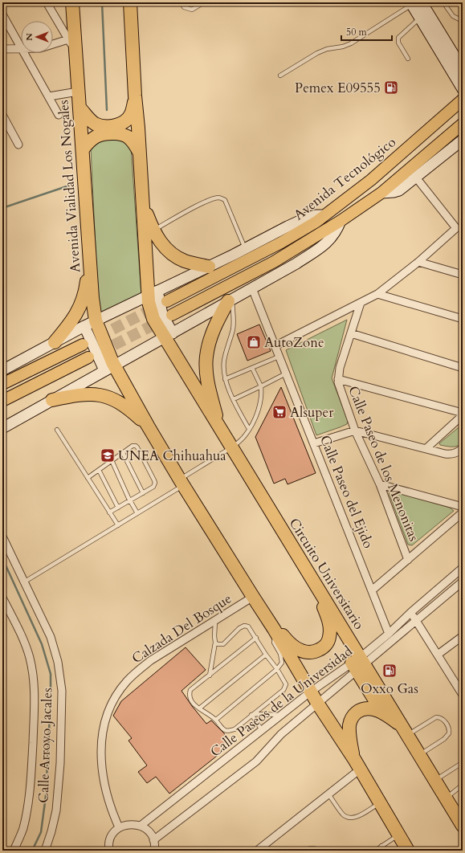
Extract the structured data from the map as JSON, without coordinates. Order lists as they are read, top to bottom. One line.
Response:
{"streets":{"highway":["Avenida Vialidad Los Nogales","Circuito Universitario"],"main road":["Avenida Tecnológico"],"street":["Calle Paseo de los Menonitas","Calle Paseo del Ejido","Calzada Del Bosque","Calle Paseos de la Universidad","Calle Arroyo Jacales"]},"crossings":[["Calle Paseo del Ejido","Calle Paseos de la Universidad"],["Circuito Universitario","Calle Paseos de la Universidad"]],"places":{"fuel station":["Pemex E09555","Oxxo Gas"],"shop":["AutoZone"],"supermarket":["Alsuper"],"school or university":["UNEA Chihuahua"]},"scale_bar":"50 m","north":"left"}
